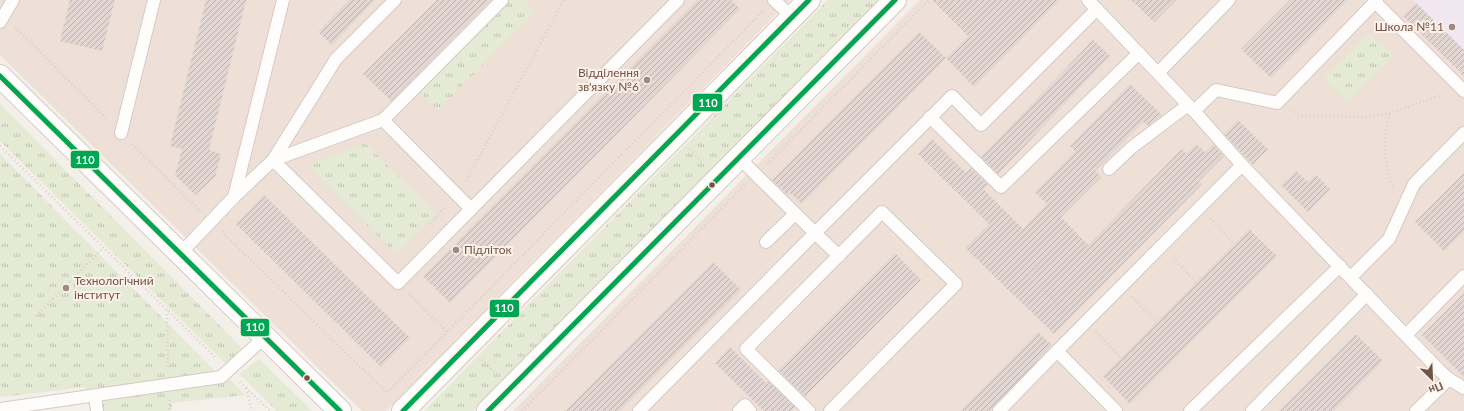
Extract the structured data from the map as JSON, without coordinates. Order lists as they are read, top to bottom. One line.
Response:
{"places":["Школа №11","Відділення зв'язку №6","Підліток","Технологічний інститут"],"lines":["transit line 110"],"north":"bottom right"}
